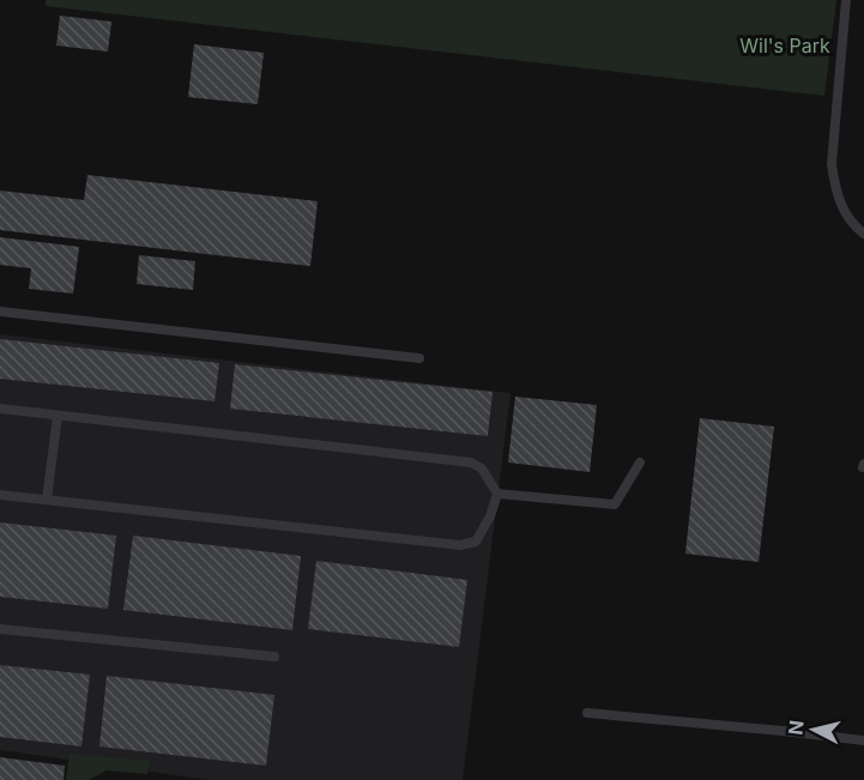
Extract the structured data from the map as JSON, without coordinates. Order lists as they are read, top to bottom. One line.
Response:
{"parks":["Wil's Park"],"north":"left"}
